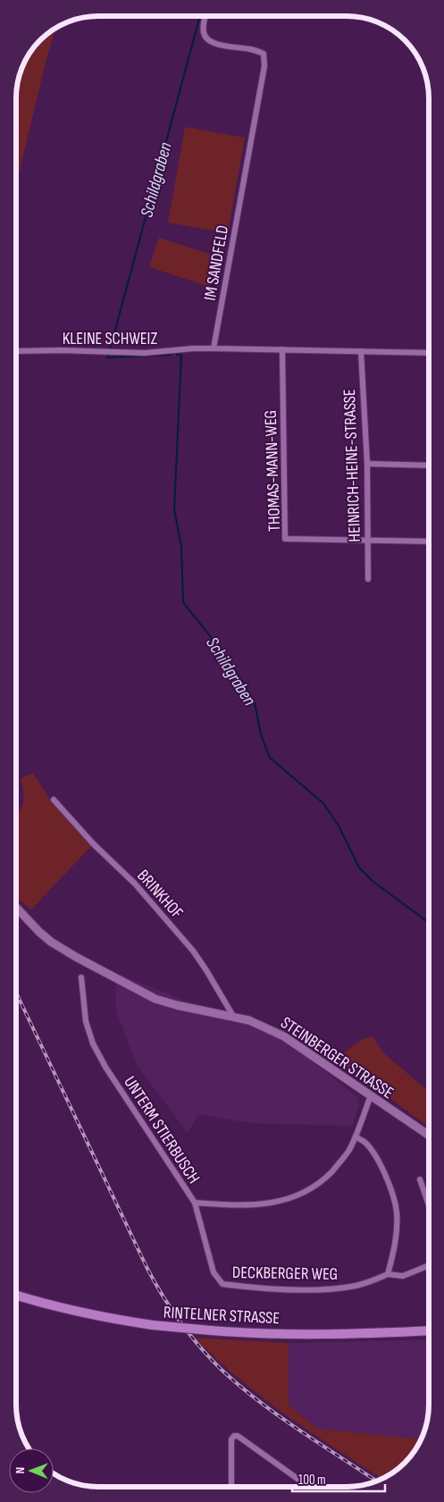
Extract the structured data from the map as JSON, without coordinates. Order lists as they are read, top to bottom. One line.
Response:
{"streets":{"main road":["RINTELNER STRASSE"],"street":["IM SANDFELD","KLEINE SCHWEIZ","HEINRICH-HEINE-STRASSE","THOMAS-MANN-WEG","BRINKHOF","STEINBERGER STRASSE","UNTERM STIERBUSCH","DECKBERGER WEG"]},"crossings":[["IM SANDFELD","KLEINE SCHWEIZ"],["HEINRICH-HEINE-STRASSE","THOMAS-MANN-WEG"],["BRINKHOF","STEINBERGER STRASSE"],["STEINBERGER STRASSE","UNTERM STIERBUSCH"],["UNTERM STIERBUSCH","DECKBERGER WEG"]],"water":["Schildgraben"],"scale_bar":"100 m","north":"left"}
